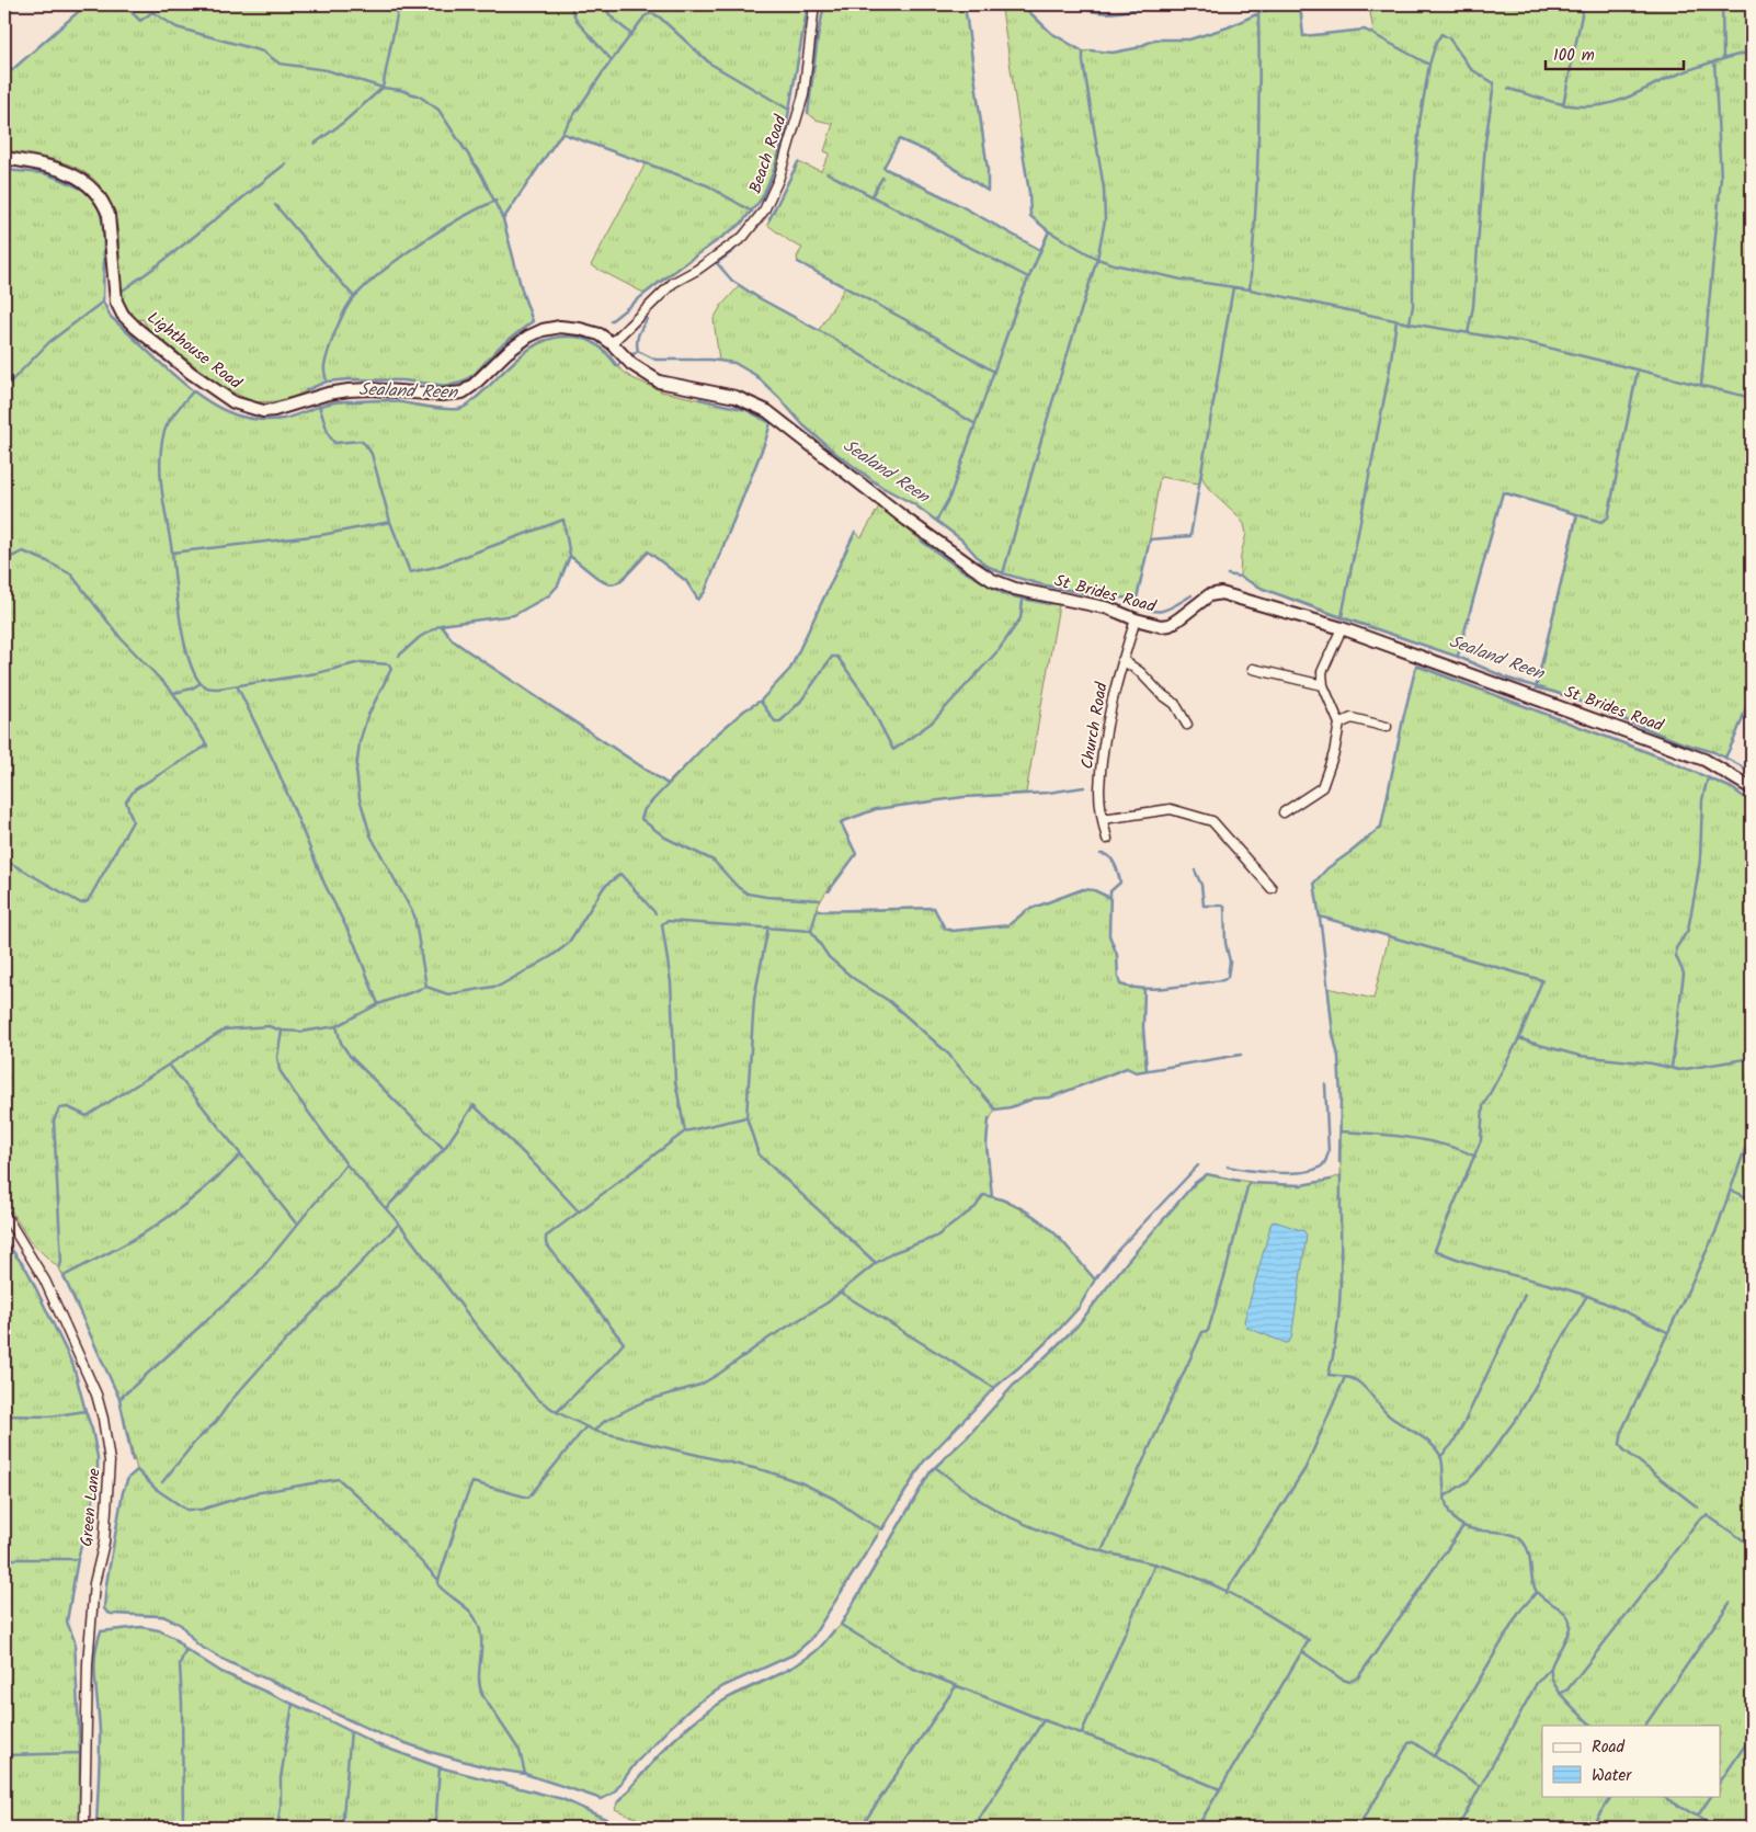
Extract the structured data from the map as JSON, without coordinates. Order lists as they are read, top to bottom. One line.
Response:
{"streets":{"main road":["Lighthouse Road","St Brides Road"],"street":["Beach Road","Church Road","Green Lane"]},"crossings":[["Beach Road","Lighthouse Road"],["Beach Road","St Brides Road"],["Lighthouse Road","St Brides Road"],["St Brides Road","Church Road"]],"water":["Sealand Reen"],"legend":["Road","Water"],"scale_bar":"100 m"}
